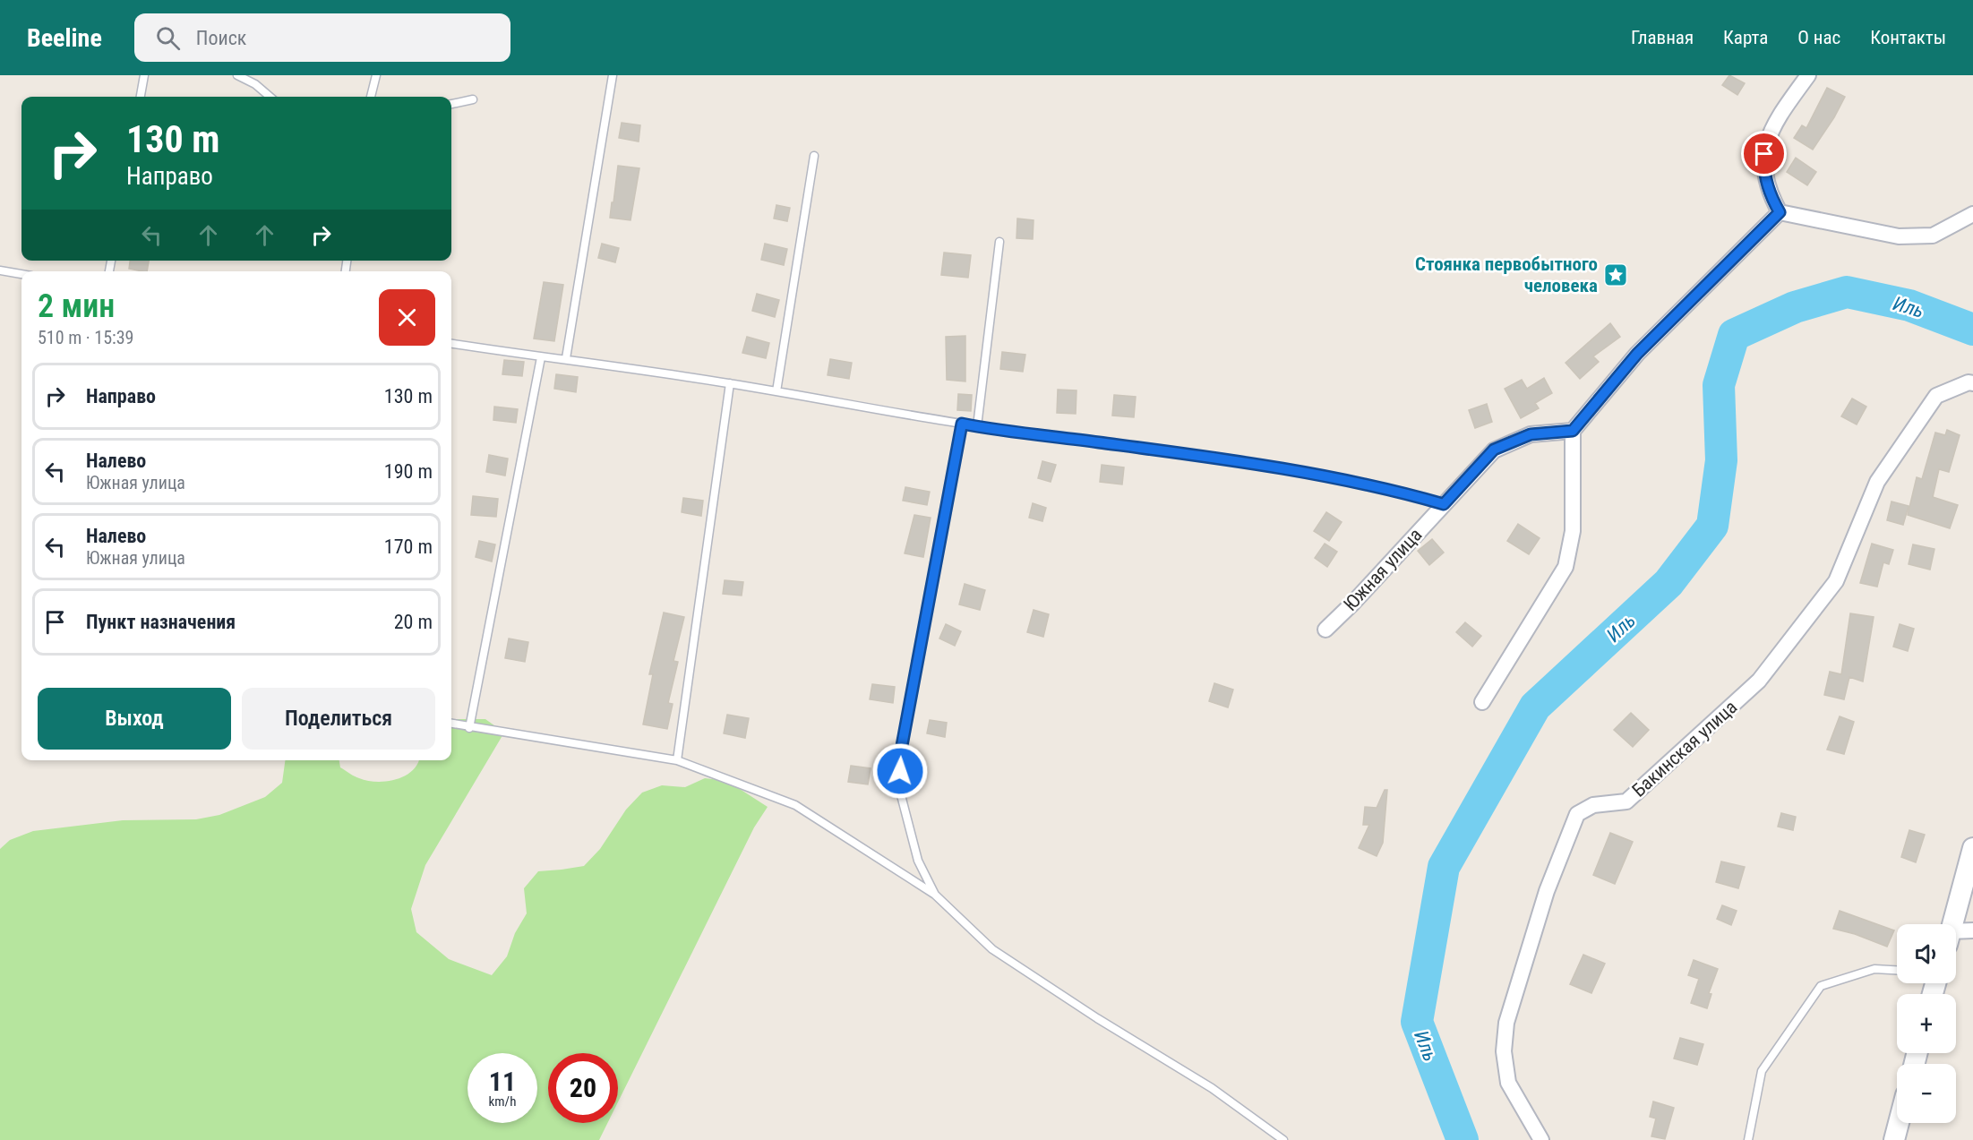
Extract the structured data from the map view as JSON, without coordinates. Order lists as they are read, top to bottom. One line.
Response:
{"streets":{"street":["Южная улица","Бакинская улица"]},"water":["Иль"],"places":{"place":["Стоянка первобытного человека"]},"page":{"header":"Beeline","search":"Поиск","nav":["Главная","Карта","О нас","Контакты"],"turn":["130 m","Направо"],"heading":["2 мин","510 m · 15:39"],"list":[{"name":"Направо","value":"130 m"},{"name":"Налево","note":"Южная улица","value":"190 m"},{"name":"Налево","note":"Южная улица","value":"170 m"},{"name":"Пункт назначения","value":"20 m"}],"buttons":["Выход","Поделиться"],"map_buttons":["+","−"],"speed":"11 km/h","limit":"20"}}
